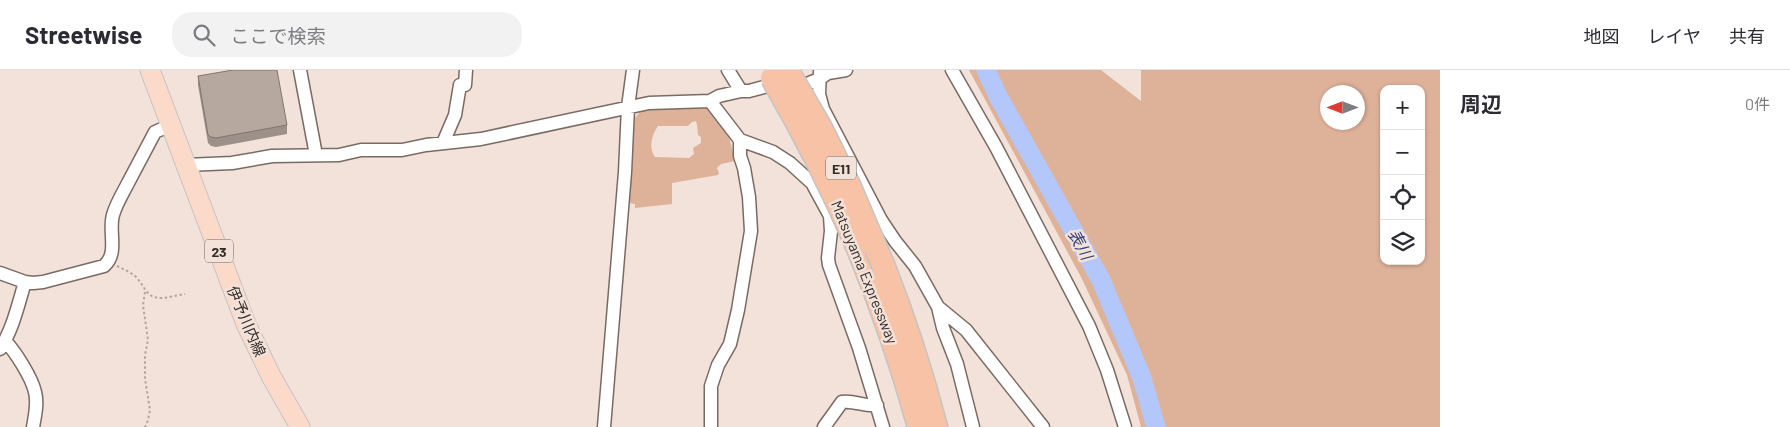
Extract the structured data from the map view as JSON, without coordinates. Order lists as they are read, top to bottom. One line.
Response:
{"streets":{"highway":["E11","Matsuyama Expressway"],"main road":["23","伊予川内線"]},"water":["表川"],"north":"left","page":{"header":"Streetwise","search":"ここで検索","nav":["地図","レイヤ","共有"],"heading":["周辺","0件"],"map_buttons":["+","−"]}}
